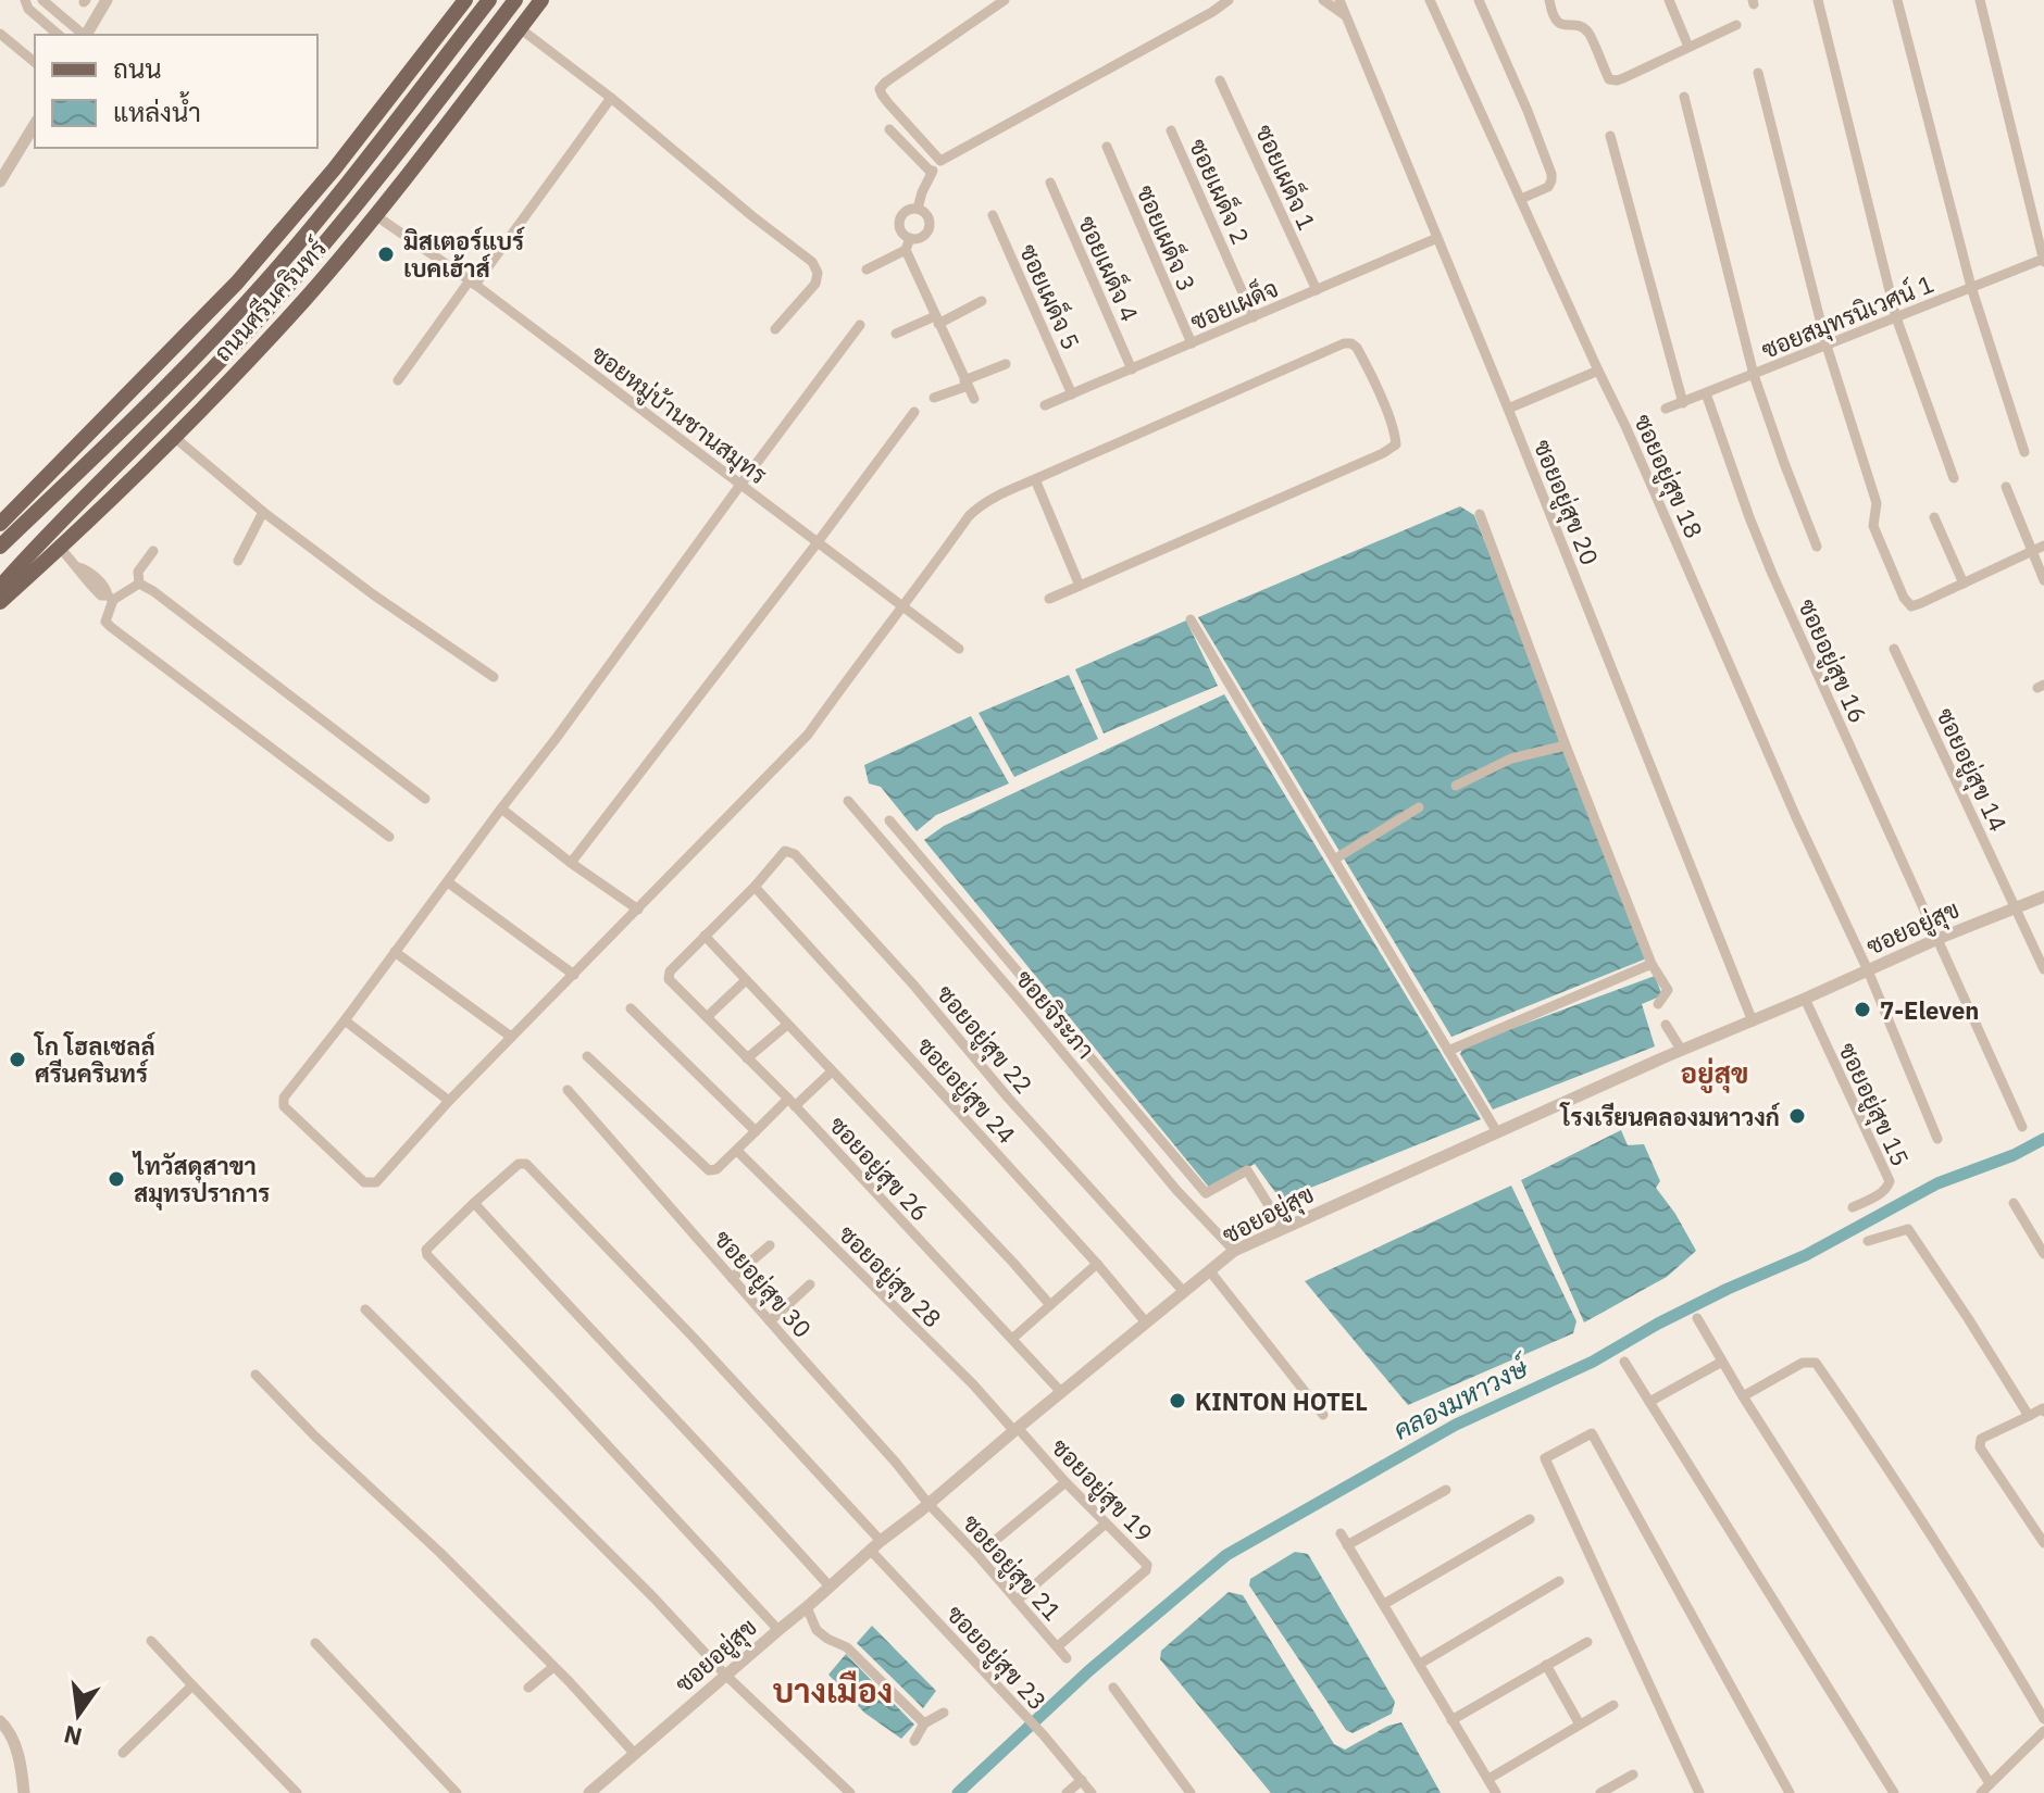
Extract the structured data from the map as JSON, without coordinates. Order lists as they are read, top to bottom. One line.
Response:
{"streets":{"main road":["ถนนศรีนครินทร์"],"street":["ซอยเผด็จ 1","ซอยเผด็จ 2","ซอยเผด็จ 3","ซอยเผด็จ 4","ซอยเผด็จ 5","ซอยเผด็จ","ซอยสมุทรนิเวศน์ 1","ซอยหมู่บ้านชานสมุทร","ซอยอยู่สุข 18","ซอยอยู่สุข 20","ซอยอยู่สุข 16","ซอยอยู่สุข 14","ซอยอยู่สุข","ซอยจิระภา","ซอยอยู่สุข 22","ซอยอยู่สุข 24","ซอยอยู่สุข 15","ซอยอยู่สุข 26","ซอยอยู่สุข 28","ซอยอยู่สุข 30","ซอยอยู่สุข 19","ซอยอยู่สุข 21","ซอยอยู่สุข 23"]},"crossings":[["ซอยเผด็จ 1","ซอยเผด็จ"],["ซอยเผด็จ 2","ซอยเผด็จ"],["ซอยเผด็จ 3","ซอยเผด็จ"],["ซอยเผด็จ 4","ซอยเผด็จ"],["ซอยเผด็จ 5","ซอยเผด็จ"],["ถนนศรีนครินทร์","ซอยหมู่บ้านชานสมุทร"],["ซอยเผด็จ","ซอยอยู่สุข 20"],["ซอยสมุทรนิเวศน์ 1","ซอยอยู่สุข 16"],["ซอยอยู่สุข 18","ซอยอยู่สุข"],["ซอยอยู่สุข 20","ซอยอยู่สุข"],["ซอยอยู่สุข 16","ซอยอยู่สุข"],["ซอยอยู่สุข 14","ซอยอยู่สุข"],["ซอยอยู่สุข","ซอยจิระภา"],["ซอยอยู่สุข","ซอยอยู่สุข 22"],["ซอยอยู่สุข","ซอยอยู่สุข 24"],["ซอยอยู่สุข","ซอยอยู่สุข 15"],["ซอยอยู่สุข","ซอยอยู่สุข 26"],["ซอยอยู่สุข","ซอยอยู่สุข 28"],["ซอยอยู่สุข","ซอยอยู่สุข 30"],["ซอยอยู่สุข","ซอยอยู่สุข 19"],["ซอยอยู่สุข","ซอยอยู่สุข 21"],["ซอยอยู่สุข","ซอยอยู่สุข 23"],["ซอยอยู่สุข 22","ซอยอยู่สุข 24"],["ซอยอยู่สุข 28","ซอยอยู่สุข 19"],["ซอยอยู่สุข 30","ซอยอยู่สุข 21"],["ซอยอยู่สุข 19","ซอยอยู่สุข 21"]],"districts":["อยู่สุข","บางเมือง"],"water":["คลองมหาวงษ์"],"places":["มิสเตอร์แบร์ เบคเฮ้าส์","7-Eleven","โก โฮลเซลล์ ศรีนครินทร์","โรงเรียนคลองมหาวงก์","ไทวัสดุสาขา สมุทรปราการ","KINTON HOTEL"],"legend":["ถนน","แหล่งน้ำ"],"north":"bottom"}
